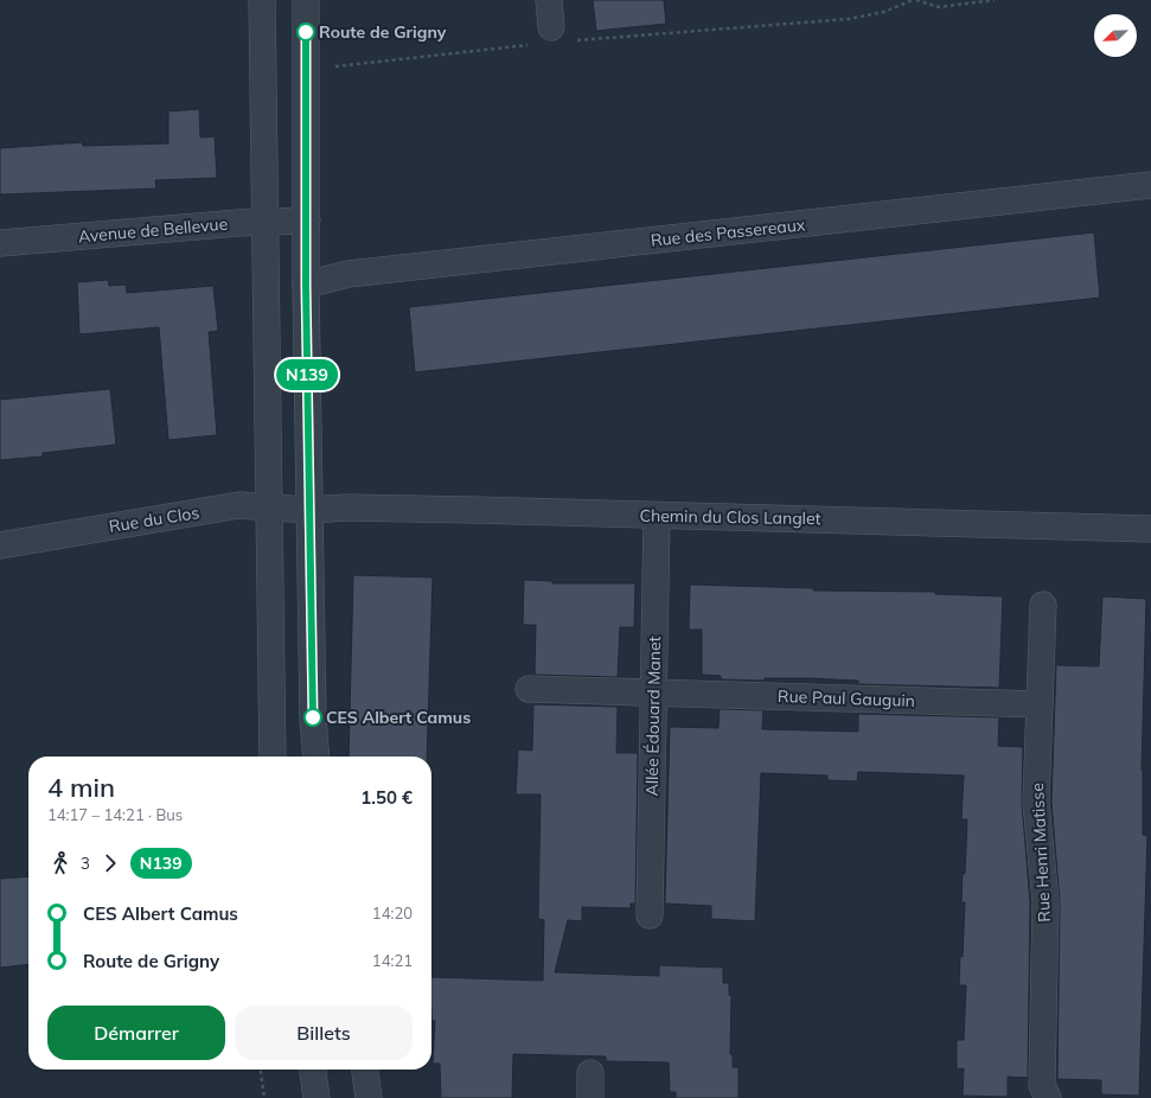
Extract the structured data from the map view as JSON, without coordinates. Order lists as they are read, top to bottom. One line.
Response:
{"streets":{"street":["Avenue de Bellevue","Rue des Passereaux","Chemin du Clos Langlet","Rue du Clos","Rue Paul Gauguin","Allée Édouard Manet","Rue Henri Matisse"]},"crossings":[["Chemin du Clos Langlet","Rue du Clos"],["Chemin du Clos Langlet","Allée Édouard Manet"],["Rue Paul Gauguin","Allée Édouard Manet"],["Rue Paul Gauguin","Rue Henri Matisse"]],"places":["Route de Grigny","CES Albert Camus"],"lines":["bus line N139"],"north":"bottom left","page":{"on_map":"N139","heading":["4 min","14:17 – 14:21 · Bus","1.50 €"],"legs":["3","N139"],"list":[{"name":"CES Albert Camus","value":"14:20"},{"name":"Route de Grigny","value":"14:21"}],"buttons":["Démarrer","Billets"]}}
